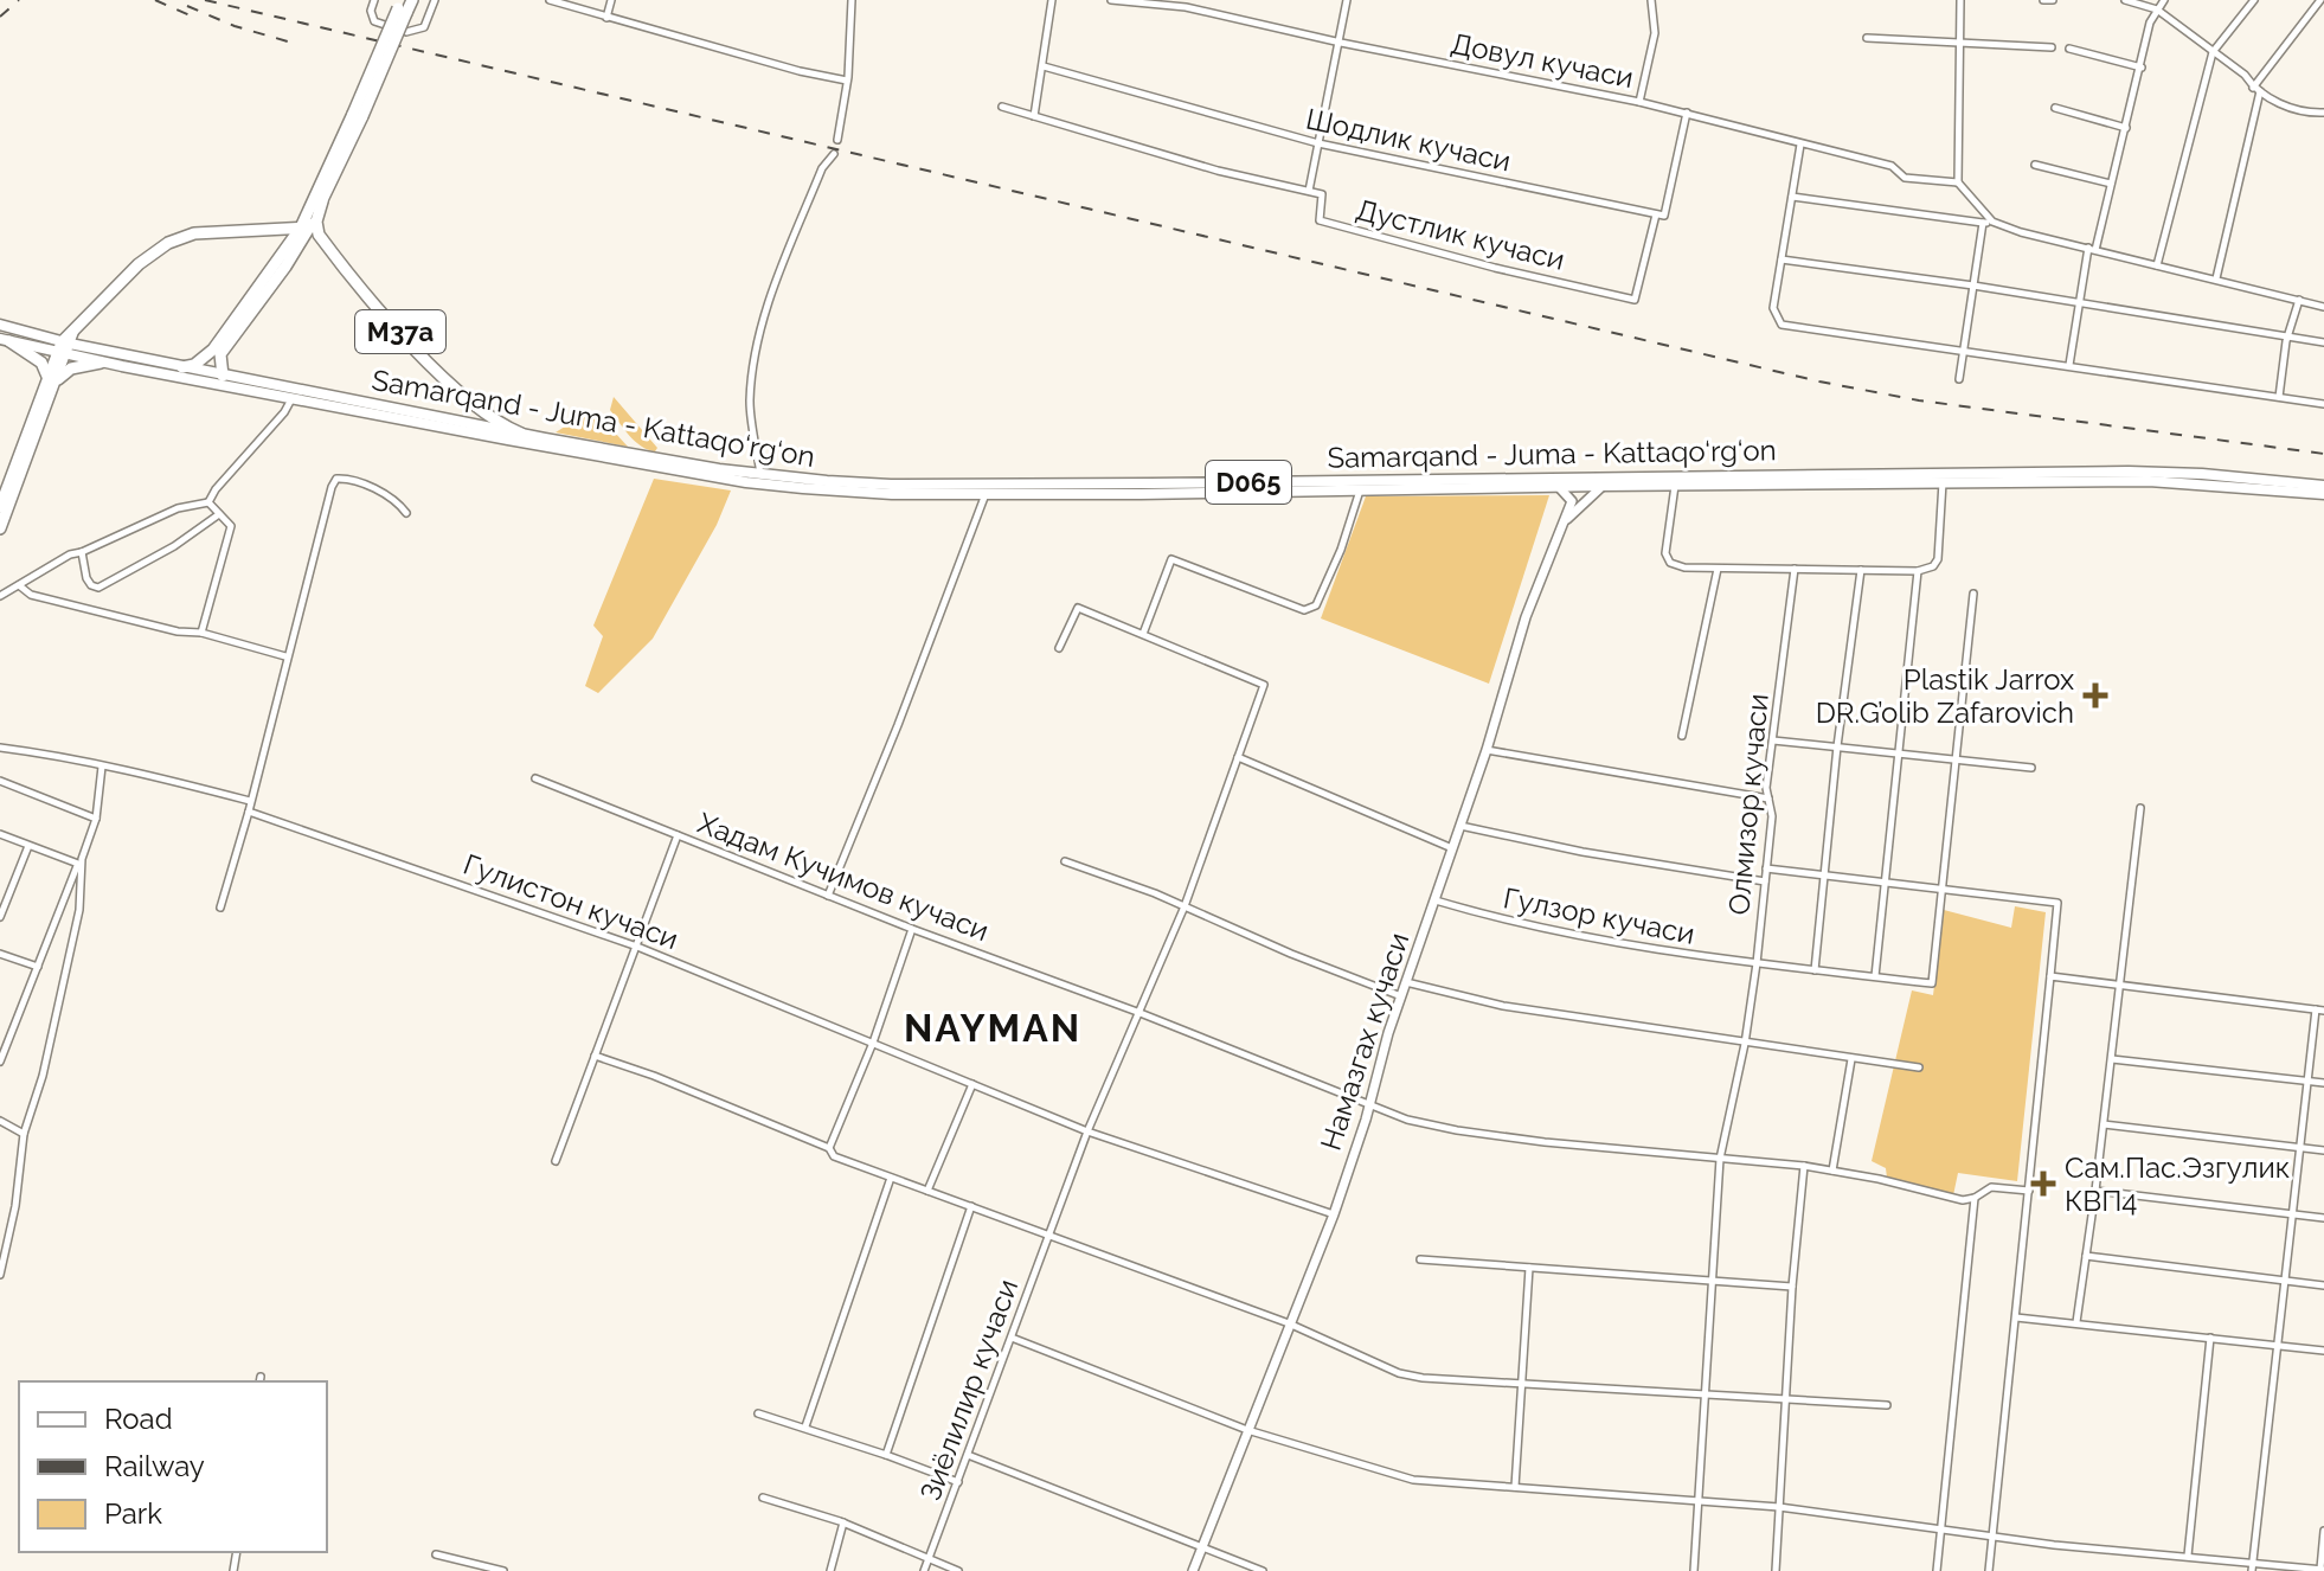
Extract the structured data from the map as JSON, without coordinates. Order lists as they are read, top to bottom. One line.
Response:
{"streets":{"highway":["M37a"],"main road":["Samarqand - Juma - Kattaqo‘rg‘on","D065"],"street":["Довул кучаси","Шодлик кучаси","Дустлик кучаси","Олмизор кучаси","Хадам Кучимов кучаси","Гулистон кучаси","Гулзор кучаси","Намазгах кучаси","Зиёлилир кучаси"]},"crossings":[["Шодлик кучаси","Дустлик кучаси"],["M37a","Samarqand - Juma - Kattaqo‘rg‘on"],["Олмизор кучаси","Хадам Кучимов кучаси"],["Олмизор кучаси","Гулзор кучаси"],["Хадам Кучимов кучаси","Намазгах кучаси"],["Хадам Кучимов кучаси","Зиёлилир кучаси"],["Гулистон кучаси","Намазгах кучаси"],["Гулистон кучаси","Зиёлилир кучаси"],["Гулзор кучаси","Намазгах кучаси"]],"districts":["NAYMAN"],"places":{"health":["Plastik Jarrox DR.G’olib Zafarovich","Сам.Пас.Эзгулик КВП4"]},"legend":["Road","Railway","Park"]}
